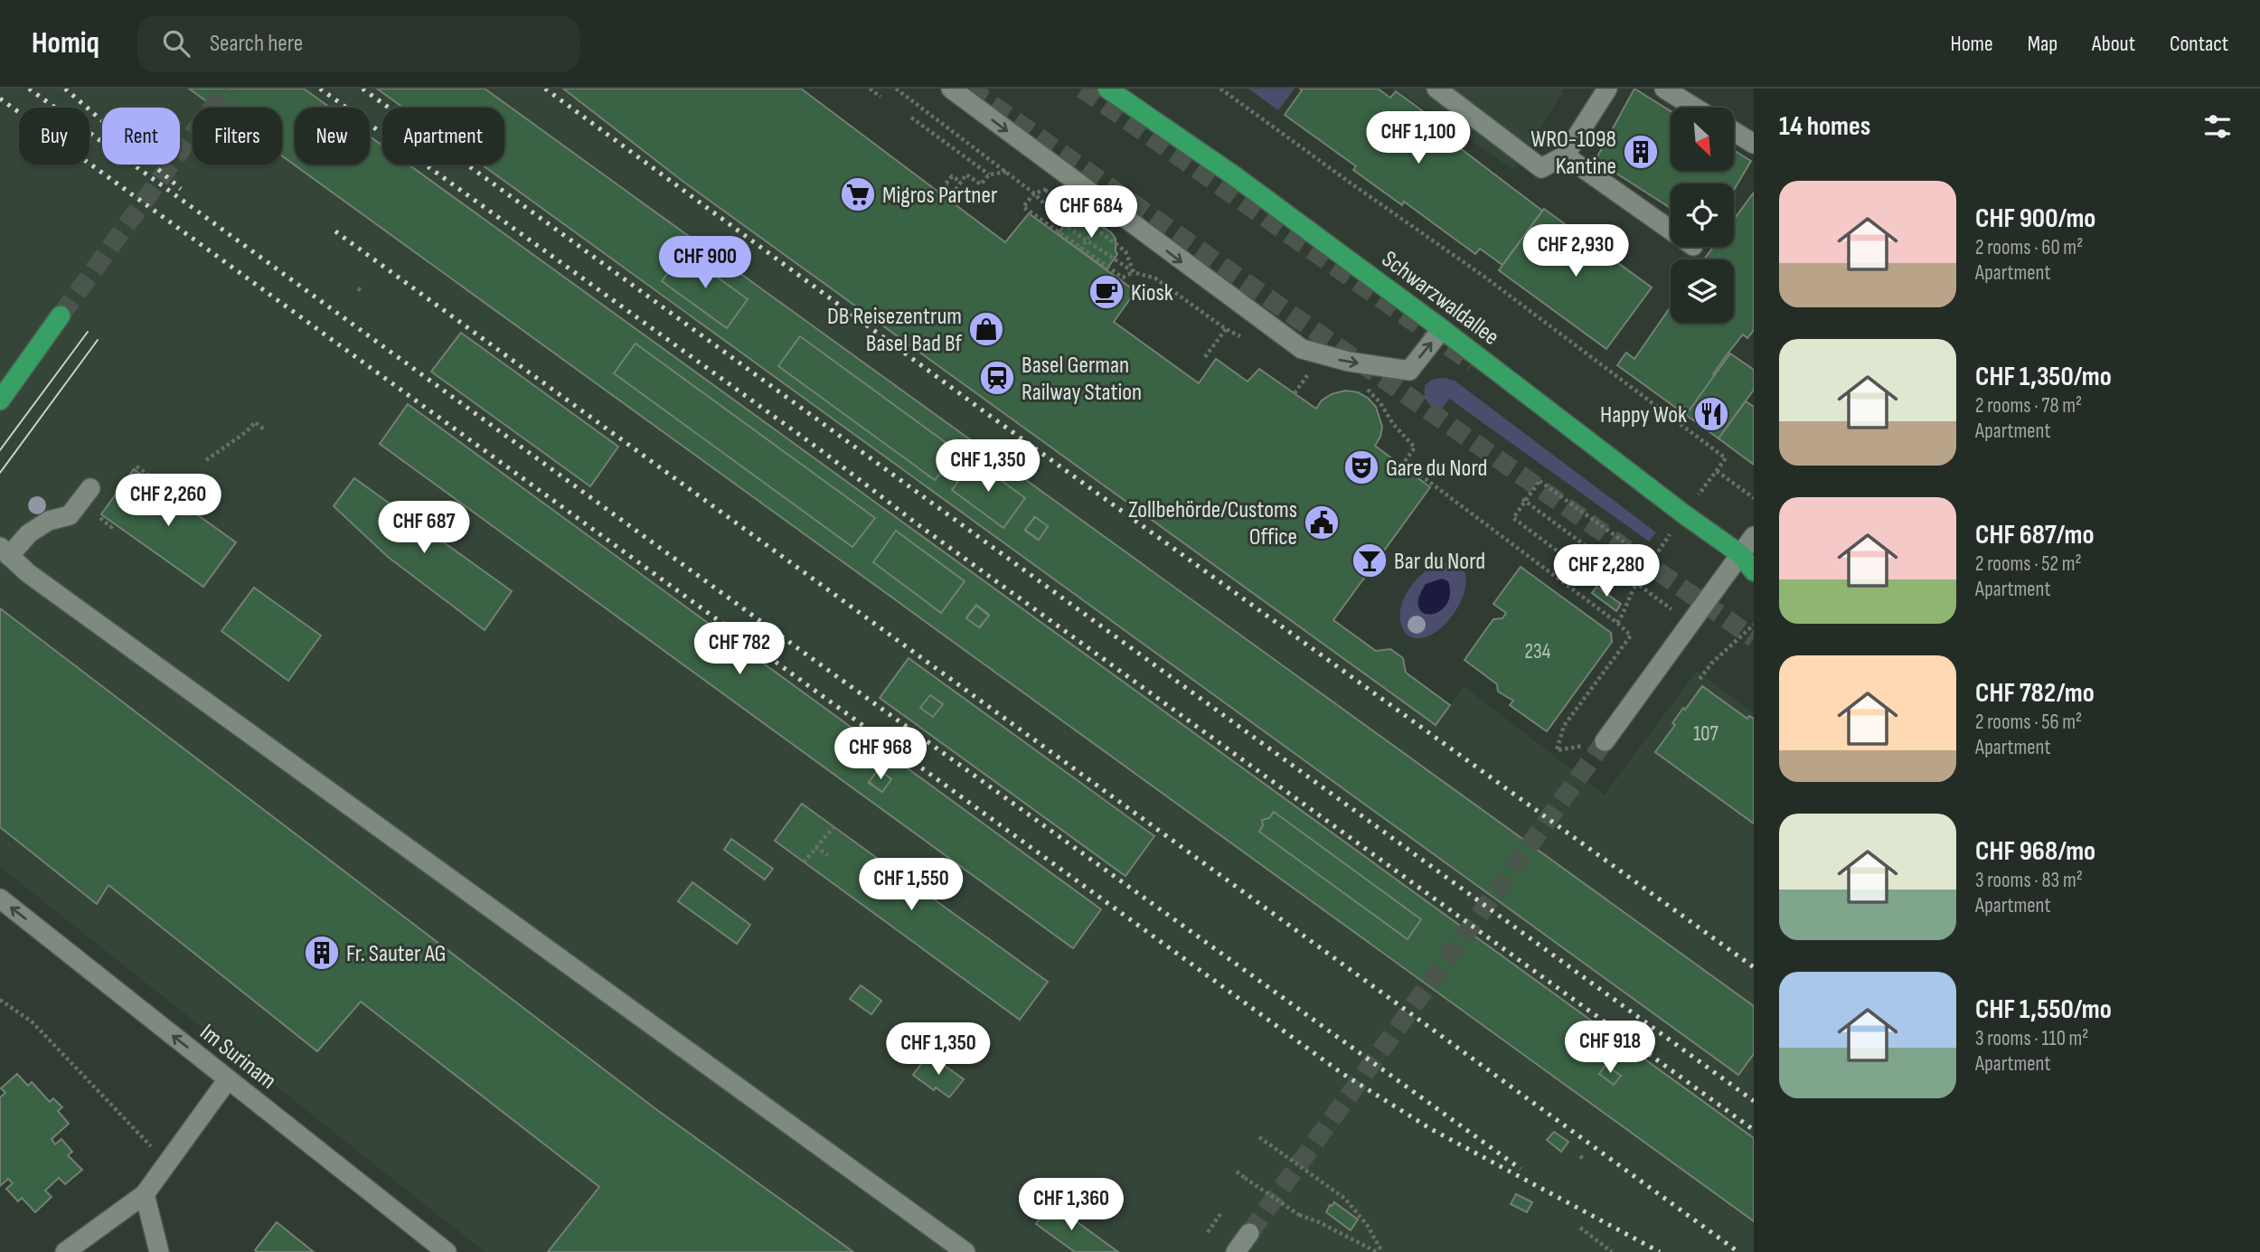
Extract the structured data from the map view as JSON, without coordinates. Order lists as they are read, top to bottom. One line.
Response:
{"streets":{"main road":["Schwarzwaldallee"],"street":["Im Surinam"]},"one_way":["Im Surinam"],"places":{"building":["WRO-1098 Kantine","Fr. Sauter AG"],"supermarket":["Migros Partner"],"cafe":["Kiosk"],"shop":["DB Reisezentrum Basel Bad Bf"],"station":["Basel German Railway Station"],"restaurant":["Happy Wok"],"theatre":["Gare du Nord"],"public building":["Zollbehörde/Customs Office"],"bar":["Bar du Nord"]},"house_numbers":["234","107"],"north":"bottom right","page":{"header":"Homiq","search":"Search here","nav":["Home","Map","About","Contact"],"heading":"14 homes","chip":["Buy","Rent","Filters","New","Apartment"],"price":["CHF 1,100","CHF 684","CHF 2,930","CHF 900","CHF 1,350","CHF 2,260","CHF 687","CHF 2,280","CHF 782","CHF 968","CHF 1,550","CHF 918","CHF 1,350","CHF 1,360"],"list":[{"name":"CHF 900/mo","note":"2 rooms · 60 m² · Apartment"},{"name":"CHF 1,350/mo","note":"2 rooms · 78 m² · Apartment"},{"name":"CHF 687/mo","note":"2 rooms · 52 m² · Apartment"},{"name":"CHF 782/mo","note":"2 rooms · 56 m² · Apartment"},{"name":"CHF 968/mo","note":"3 rooms · 83 m² · Apartment"},{"name":"CHF 1,550/mo","note":"3 rooms · 110 m² · Apartment"}]}}
